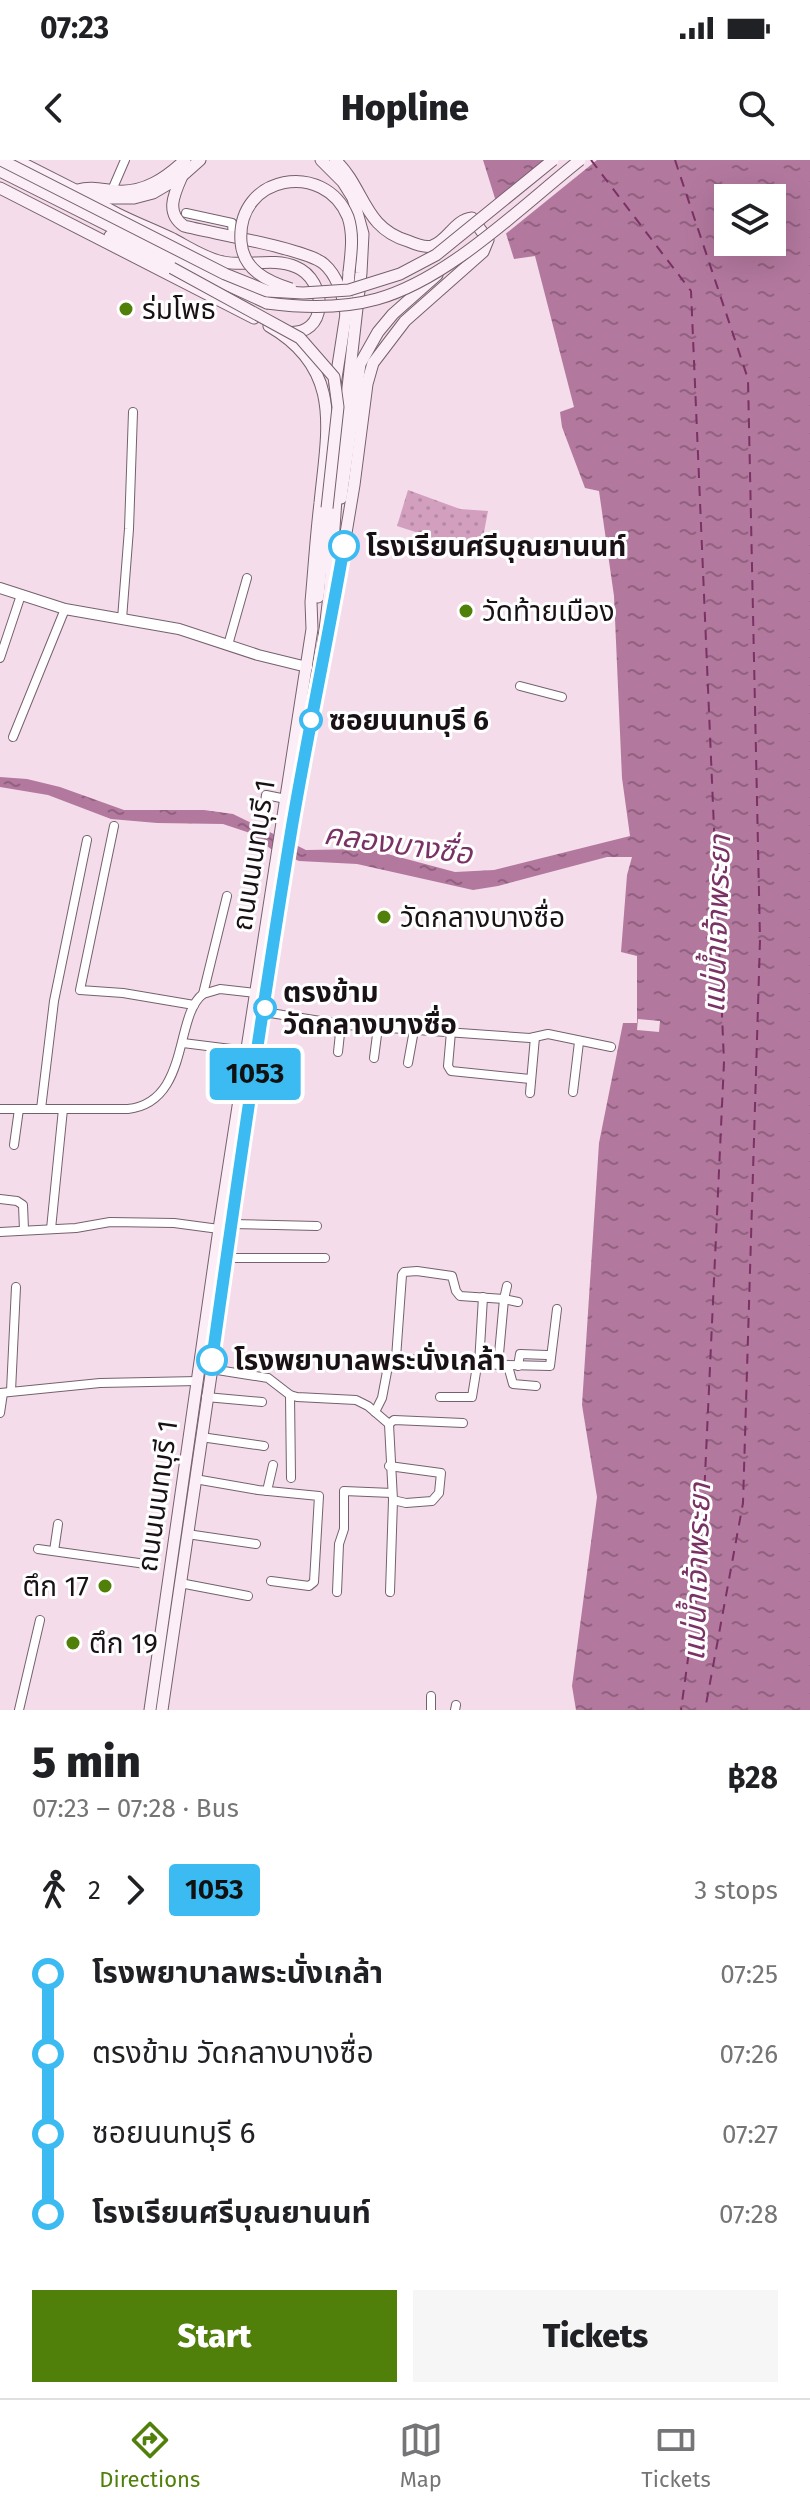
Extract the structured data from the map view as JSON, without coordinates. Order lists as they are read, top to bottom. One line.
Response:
{"streets":{"main road":["ถนนนนทบุรี 1"]},"water":["คลองบางซื่อ","แม่น้ำเจ้าพระยา"],"places":["ร่มโพธ","โรงเรียนศรีบุณยานนท์","วัดท้ายเมือง","ซอยนนทบุรี 6","วัดกลางบางซื่อ","ตรงข้าม วัดกลางบางซื่อ","โรงพยาบาลพระนั่งเกล้า","ตึก 17","ตึก 19"],"lines":["bus line 1053"],"page":{"status":"07:23","header":"Hopline","on_map":"1053","heading":["5 min","07:23 – 07:28 · Bus","฿28"],"legs":["2","1053","3 stops"],"list":[{"name":"โรงพยาบาลพระนั่งเกล้า","value":"07:25"},{"name":"ตรงข้าม วัดกลางบางซื่อ","value":"07:26"},{"name":"ซอยนนทบุรี 6","value":"07:27"},{"name":"โรงเรียนศรีบุณยานนท์","value":"07:28"}],"buttons":["Start","Tickets"],"tabs":["Directions","Map","Tickets"]}}
